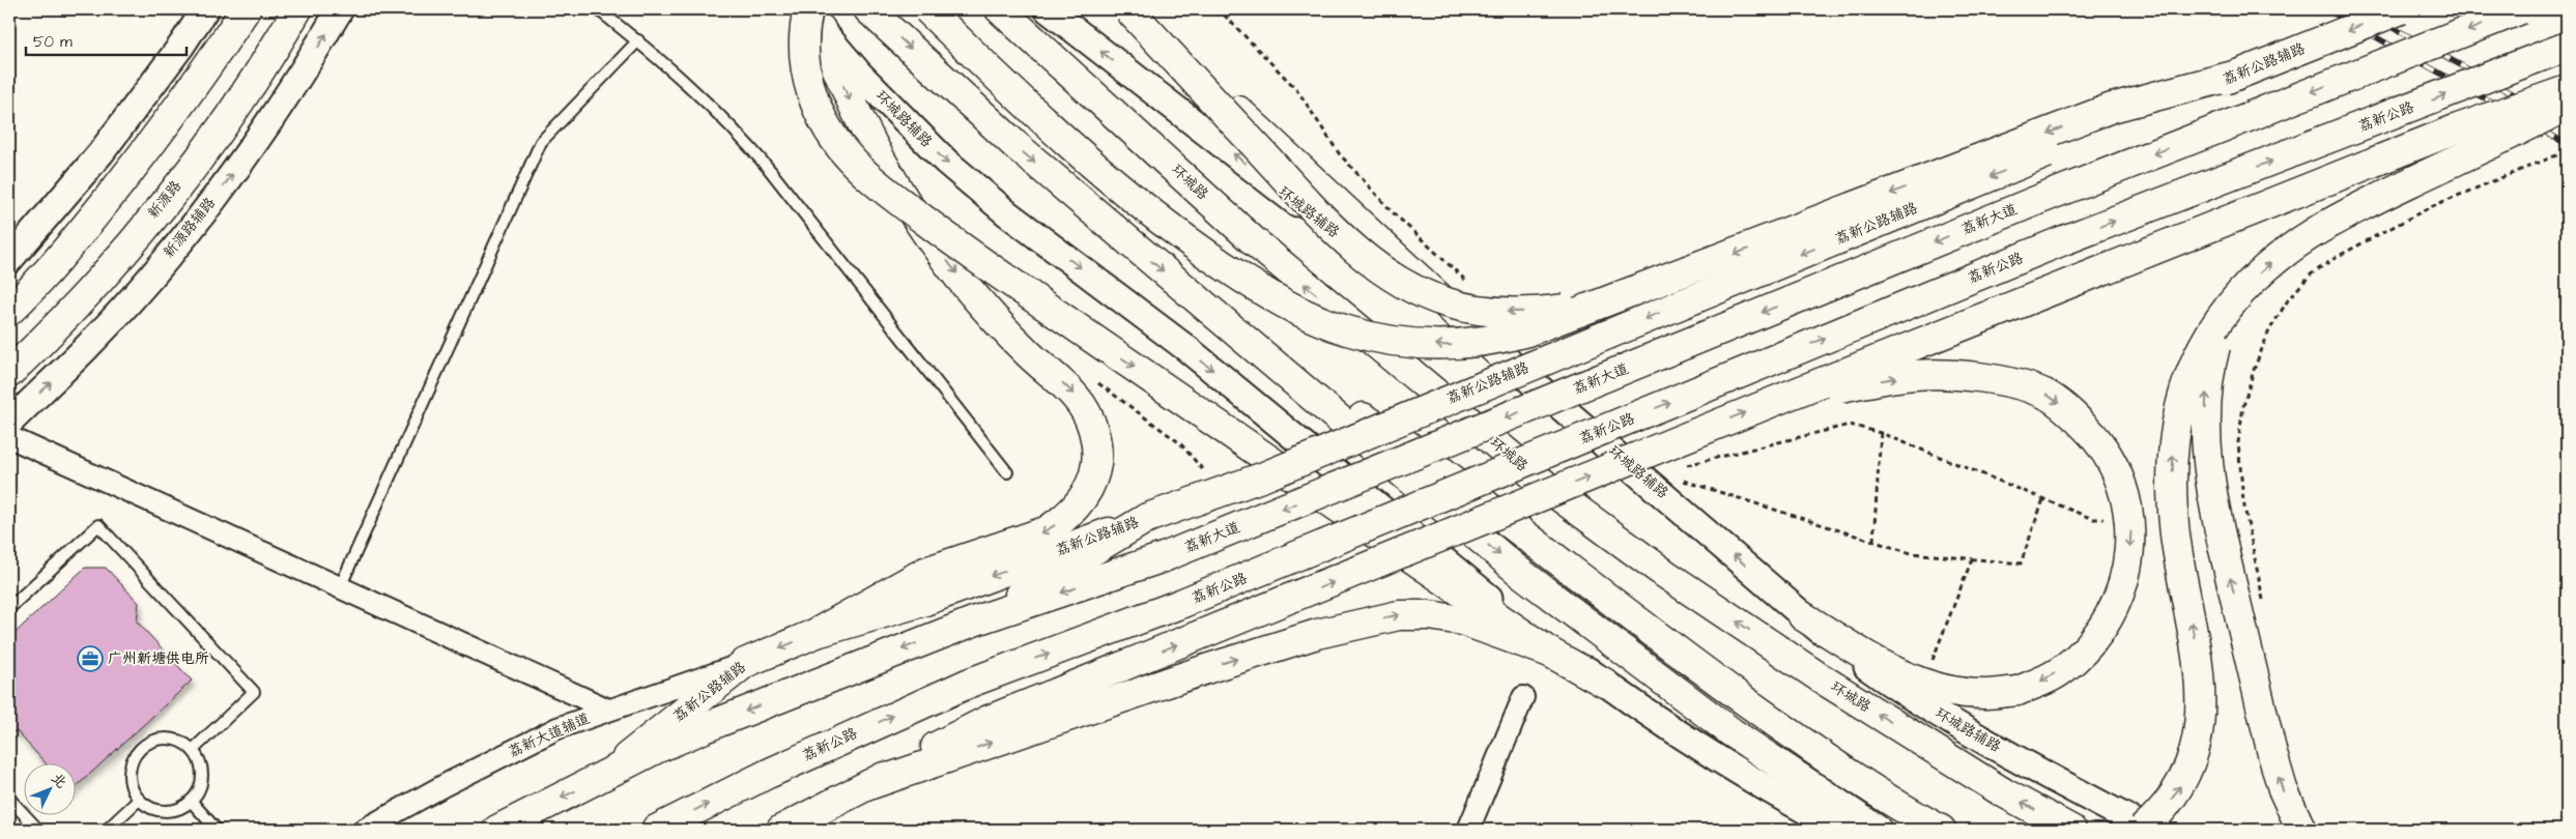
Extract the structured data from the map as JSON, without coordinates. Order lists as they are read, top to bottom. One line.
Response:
{"streets":{"main road":["荔新公路辅路","荔新公路","环城路","新源路","荔新大道"],"street":["环城路辅路","新源路辅路","荔新大道辅道"]},"crossings":[["荔新公路辅路","荔新大道辅道"]],"places":{"office":["广州新塘供电所"]},"scale_bar":"50 m","north":"top right"}
